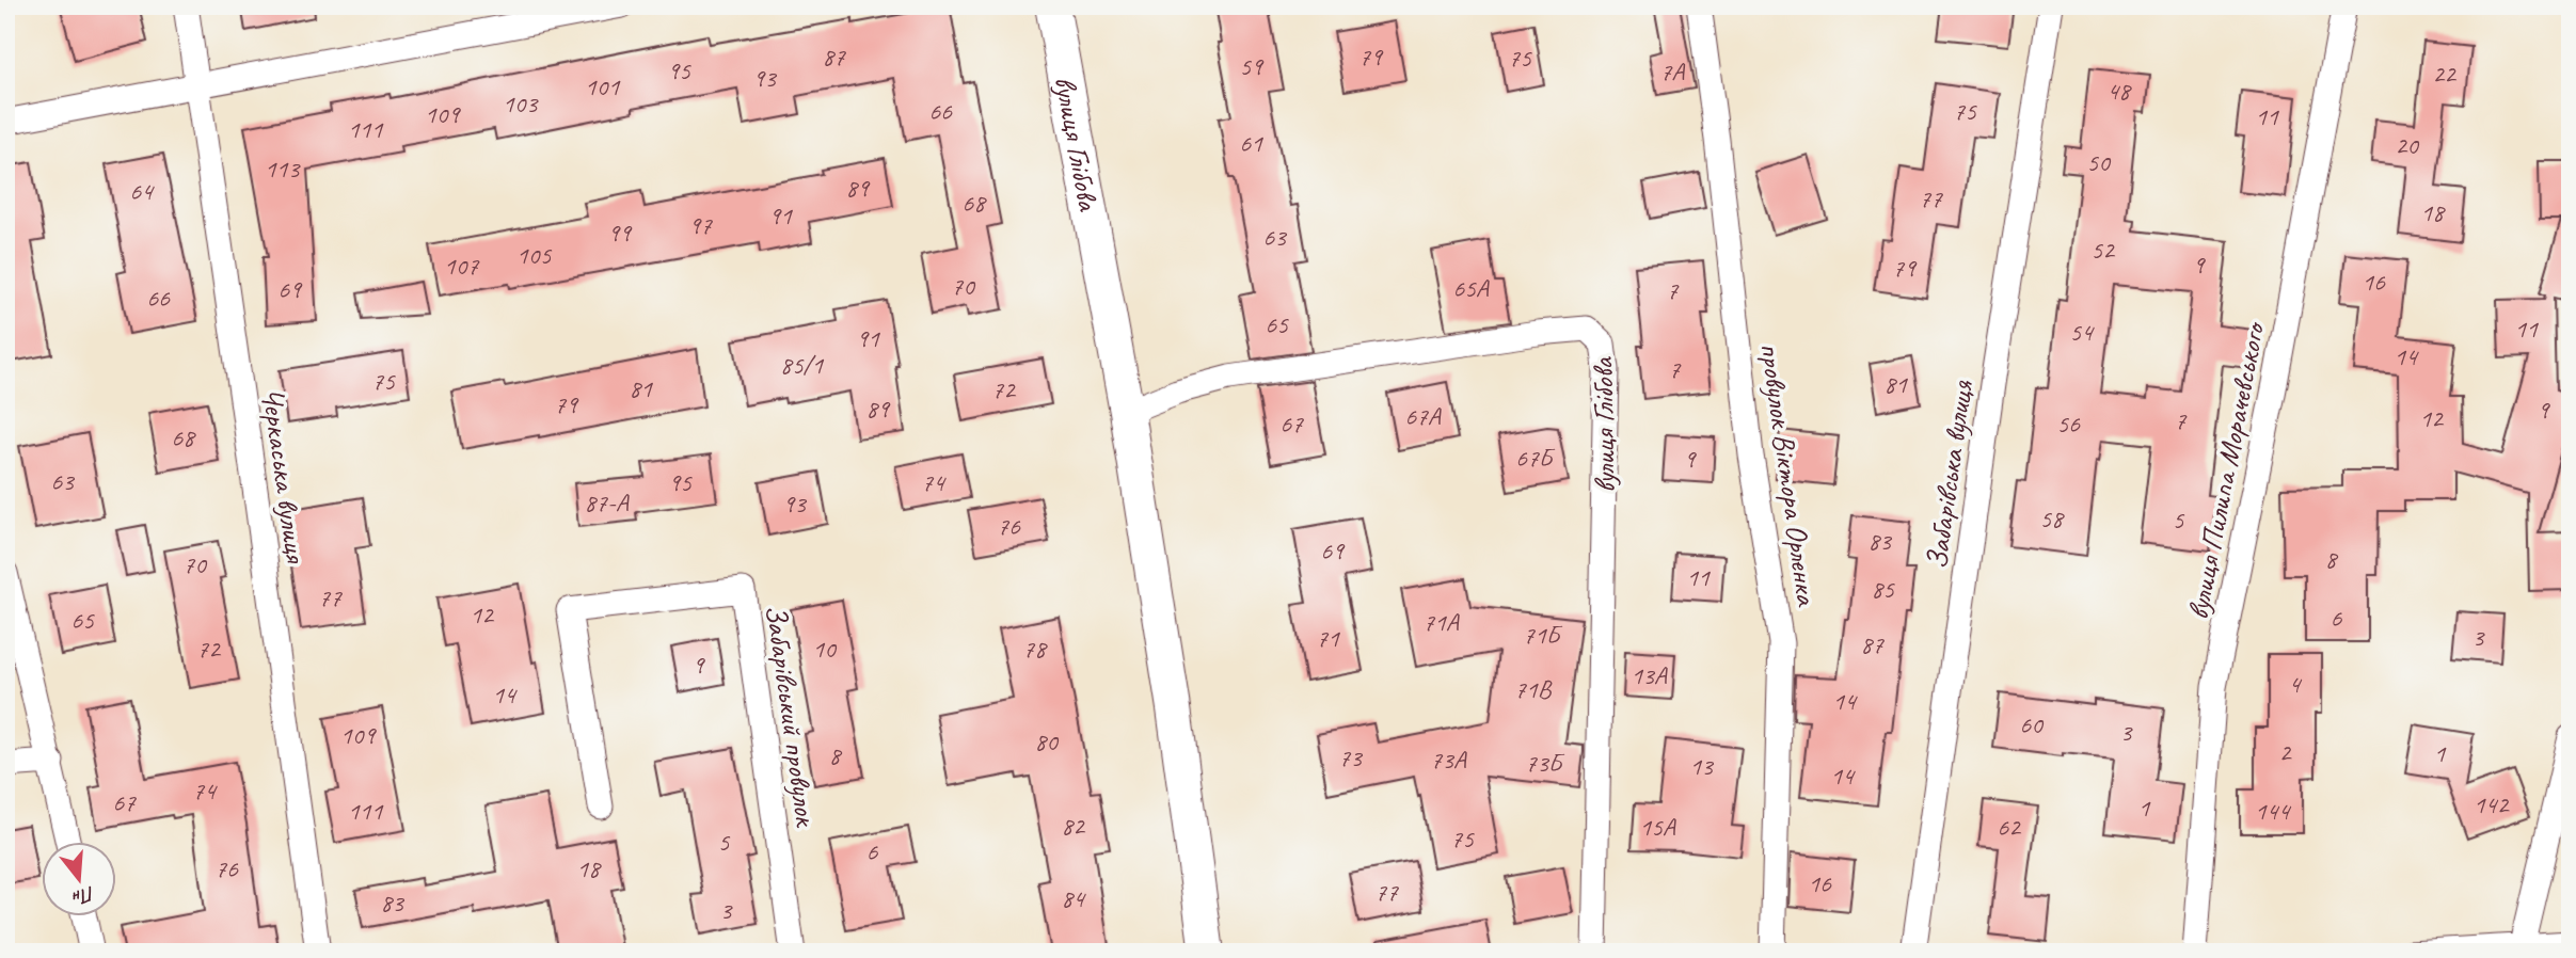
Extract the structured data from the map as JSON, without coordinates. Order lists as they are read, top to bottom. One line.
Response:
{"streets":{"main road":["вулиця Глібова"],"street":["вулиця Пилипа Морачевського","провулок Віктора Орленка","Черкаська вулиця","Забарівська вулиця","Забарівський провулок"]},"house_numbers":["87","79","75","59","95","7А","22","93","101","48","103","66","75","109","11","111","61","20","50","113","89","64","77","68","18","91","97","99","63","52","105","9","107","79","16","70","65А","69","7","66","65","11","54","91","14","85/1","7","75","81","81","72","79","89","9","67А","12","7","67","56","68","67Б","9","63","95","74","87-А","93","58","5","76","83","69","8","70","11","85","77","12","6","65","71А","71Б","3","71","87","72","10","78","9","13А","4","71В","14","14","60","3","109","80","2","1","8","73","73А","73Б","13","14","74","67","142","1","111","144","82","15А","62","75","5","6","76","18","16","77","84","83","3"],"north":"bottom"}
